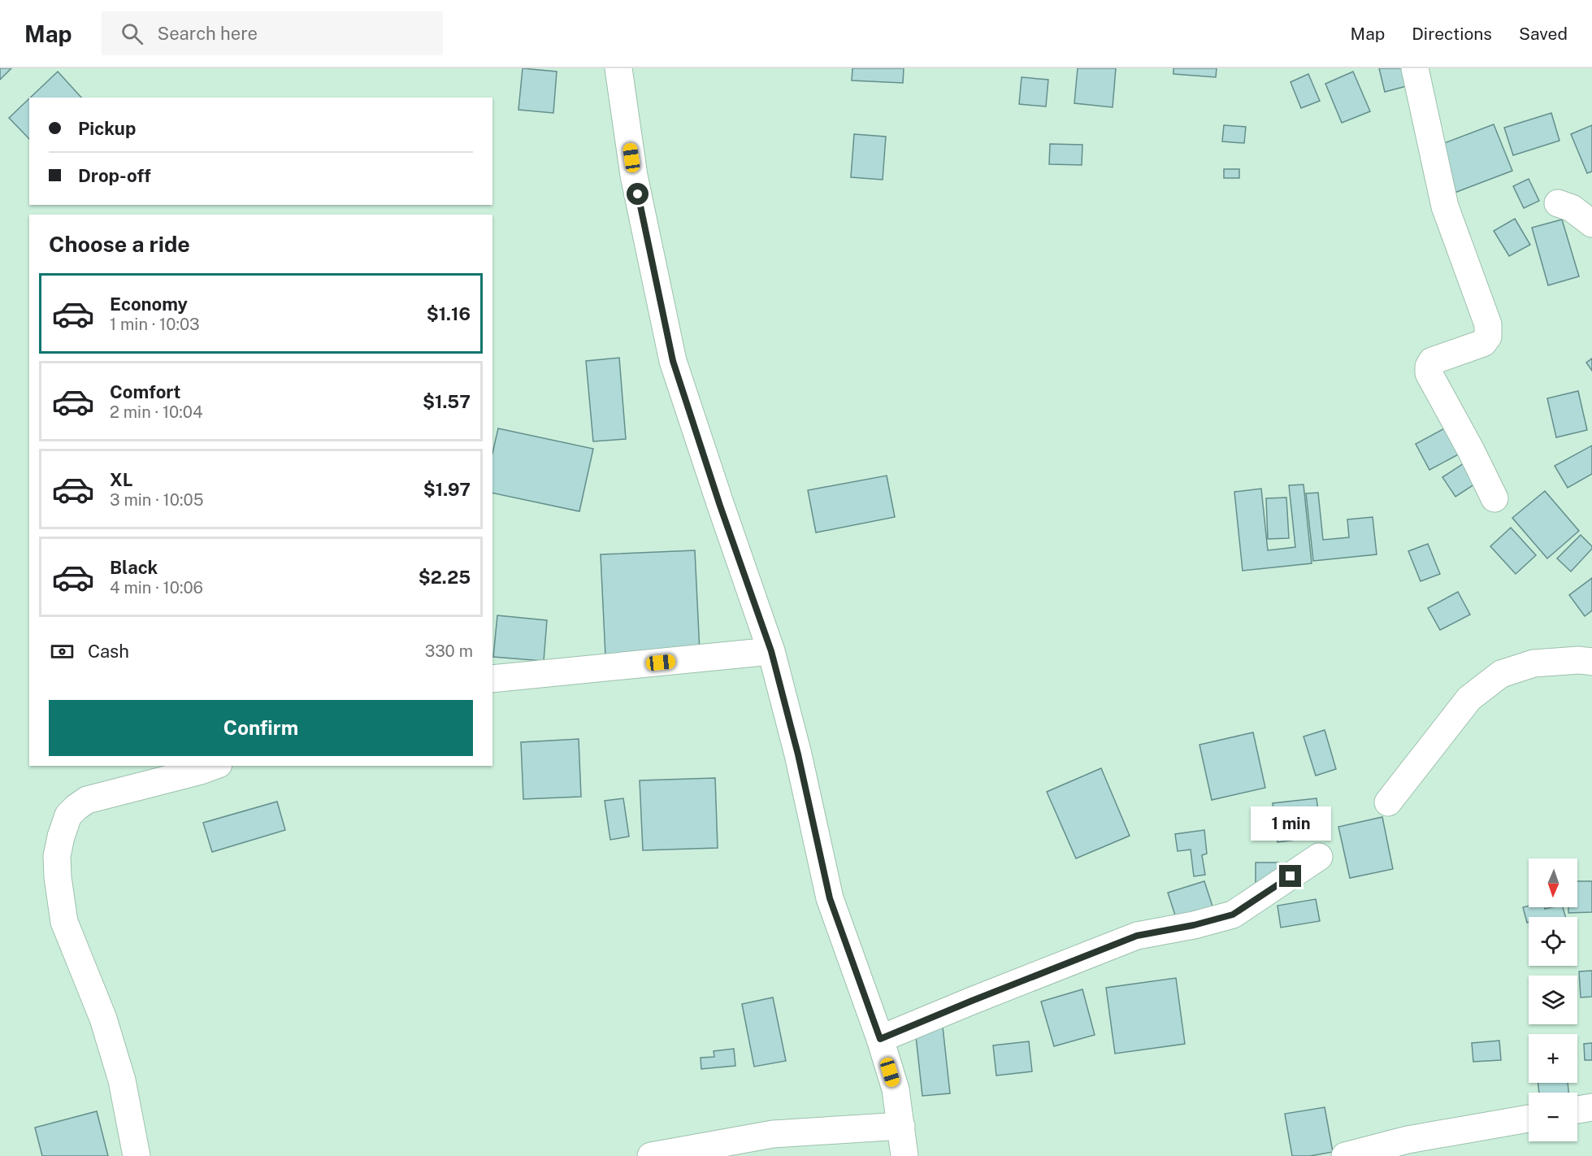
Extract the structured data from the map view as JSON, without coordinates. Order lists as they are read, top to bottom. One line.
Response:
{"north":"bottom","page":{"header":"Map","search":"Search here","nav":["Map","Directions","Saved"],"banner":["Pickup","Drop-off"],"heading":"Choose a ride","list":[{"name":"Economy","note":"1 min · 10:03","value":"$1.16"},{"name":"Comfort","note":"2 min · 10:04","value":"$1.57"},{"name":"XL","note":"3 min · 10:05","value":"$1.97"},{"name":"Black","note":"4 min · 10:06","value":"$2.25"}],"pay":["Cash","330 m"],"buttons":"Confirm","bubble":"1 min","map_buttons":["+","−"]}}
